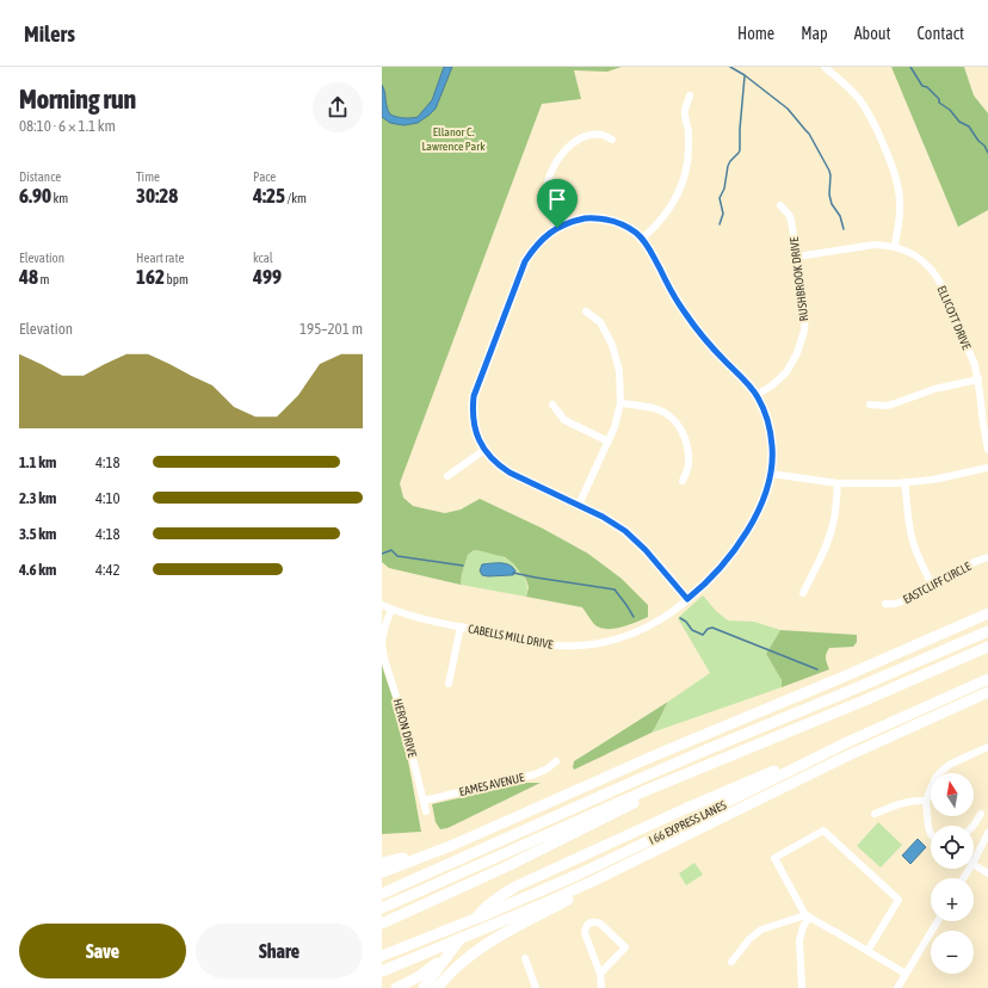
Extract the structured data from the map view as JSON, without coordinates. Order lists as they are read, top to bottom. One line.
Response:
{"streets":{"highway":["I 66 EXPRESS LANES"],"street":["RUSHBROOK DRIVE","ELLICOTT DRIVE","EASTCLIFF CIRCLE","CABELLS MILL DRIVE","HERON DRIVE","EAMES AVENUE"]},"crossings":[["RUSHBROOK DRIVE","ELLICOTT DRIVE"],["RUSHBROOK DRIVE","CABELLS MILL DRIVE"],["CABELLS MILL DRIVE","HERON DRIVE"],["HERON DRIVE","EAMES AVENUE"]],"parks":["Ellanor C. Lawrence Park"],"north":"top","page":{"header":"Milers","nav":["Home","Map","About","Contact"],"heading":["Morning run","08:10 · 6 × 1.1 km"],"stats":[["Distance","6.90 km"],["Time","30:28"],["Pace","4:25 /km"],["Elevation","48 m"],["Heart rate","162 bpm"],["kcal","499"]],"chart":["Elevation","195–201 m"],"list":[{"name":"1.1 km","note":"4:18"},{"name":"2.3 km","note":"4:10"},{"name":"3.5 km","note":"4:18"},{"name":"4.6 km","note":"4:42"}],"map_buttons":["+","−"],"buttons":["Save","Share"]}}
